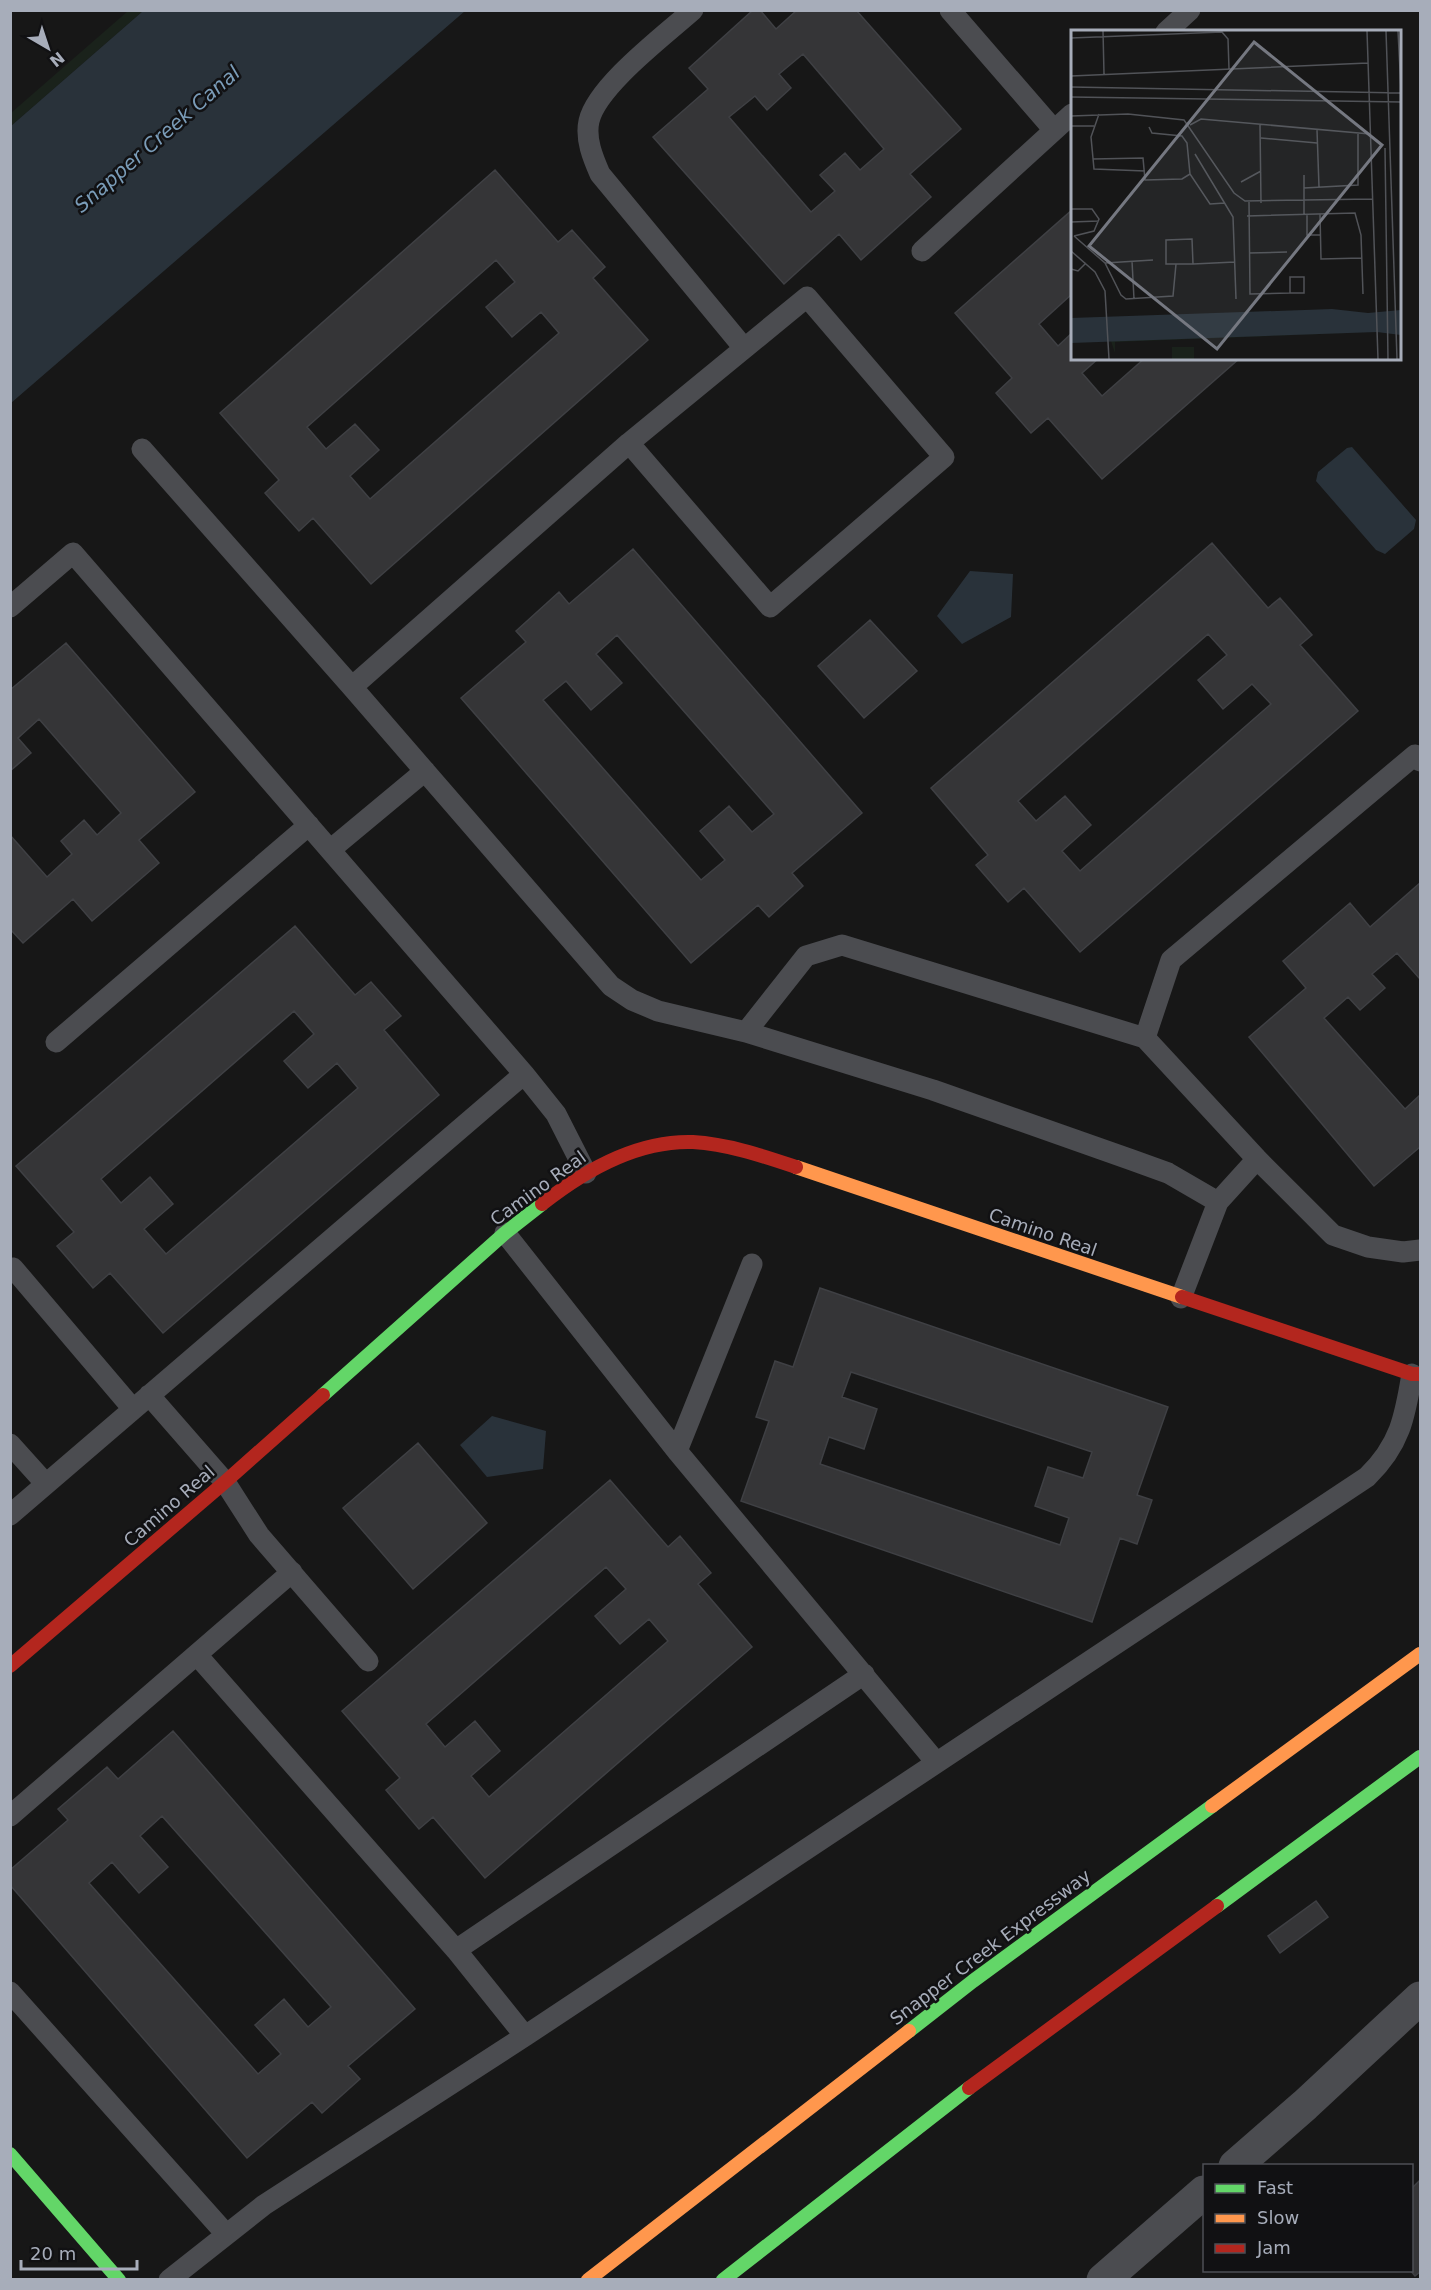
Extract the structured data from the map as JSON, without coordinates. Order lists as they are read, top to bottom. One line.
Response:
{"streets":{"main road":["Camino Real","Snapper Creek Expressway"]},"water":["Snapper Creek Canal"],"legend":["Fast","Slow","Jam"],"scale_bar":"20 m","north":"bottom right"}
